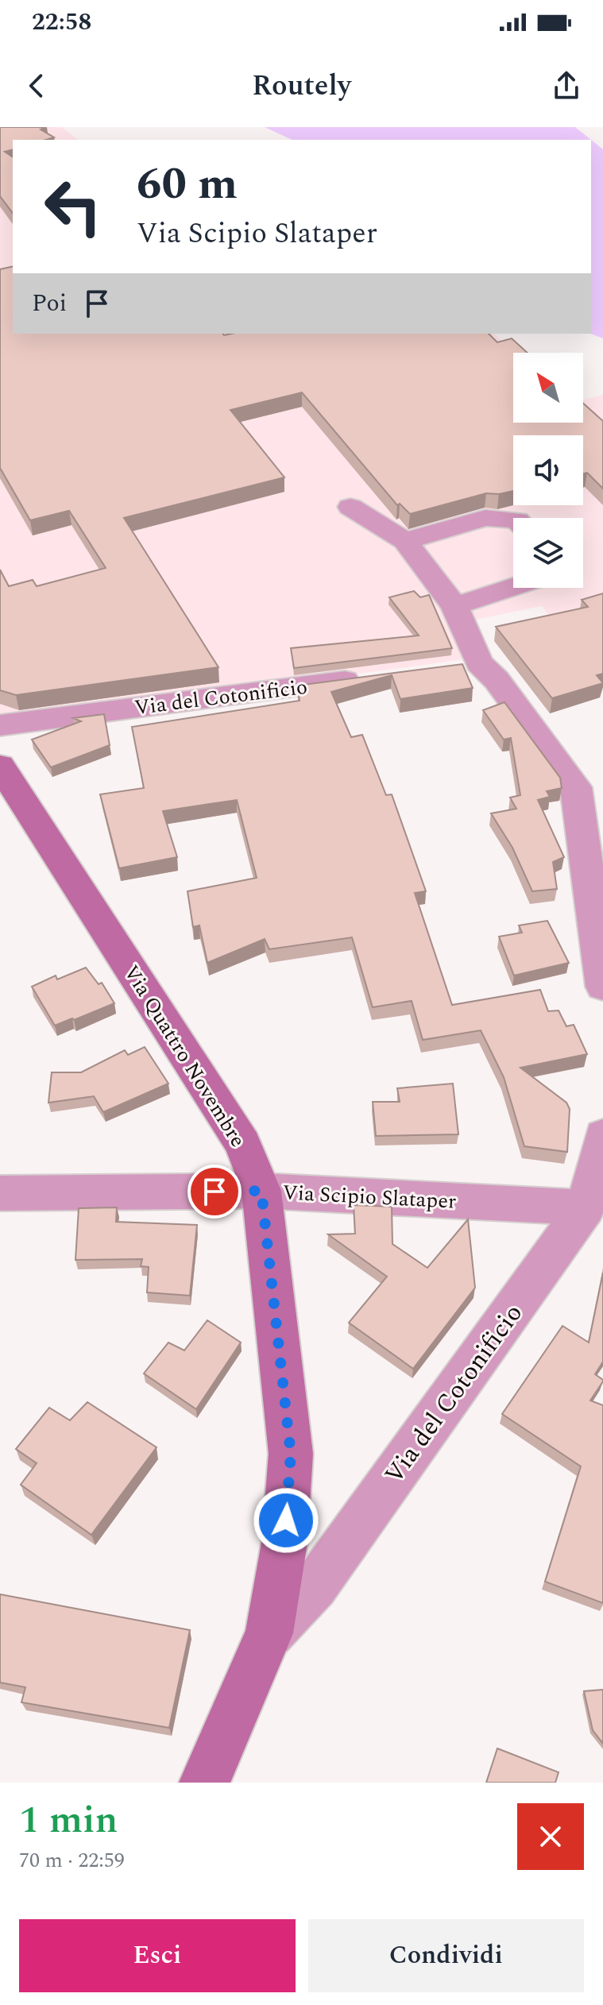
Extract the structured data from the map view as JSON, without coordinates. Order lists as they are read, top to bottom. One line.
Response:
{"streets":{"main road":["Via Quattro Novembre"],"street":["Via del Cotonificio","Via Scipio Slataper"]},"crossings":[["Via del Cotonificio","Via Quattro Novembre"],["Via del Cotonificio","Via Scipio Slataper"],["Via Quattro Novembre","Via Scipio Slataper"]],"north":"top left","page":{"status":"22:58","header":"Routely","turn":["60 m","Via Scipio Slataper"],"then":"Poi","heading":["1 min","70 m · 22:59"],"buttons":["Esci","Condividi"]}}
